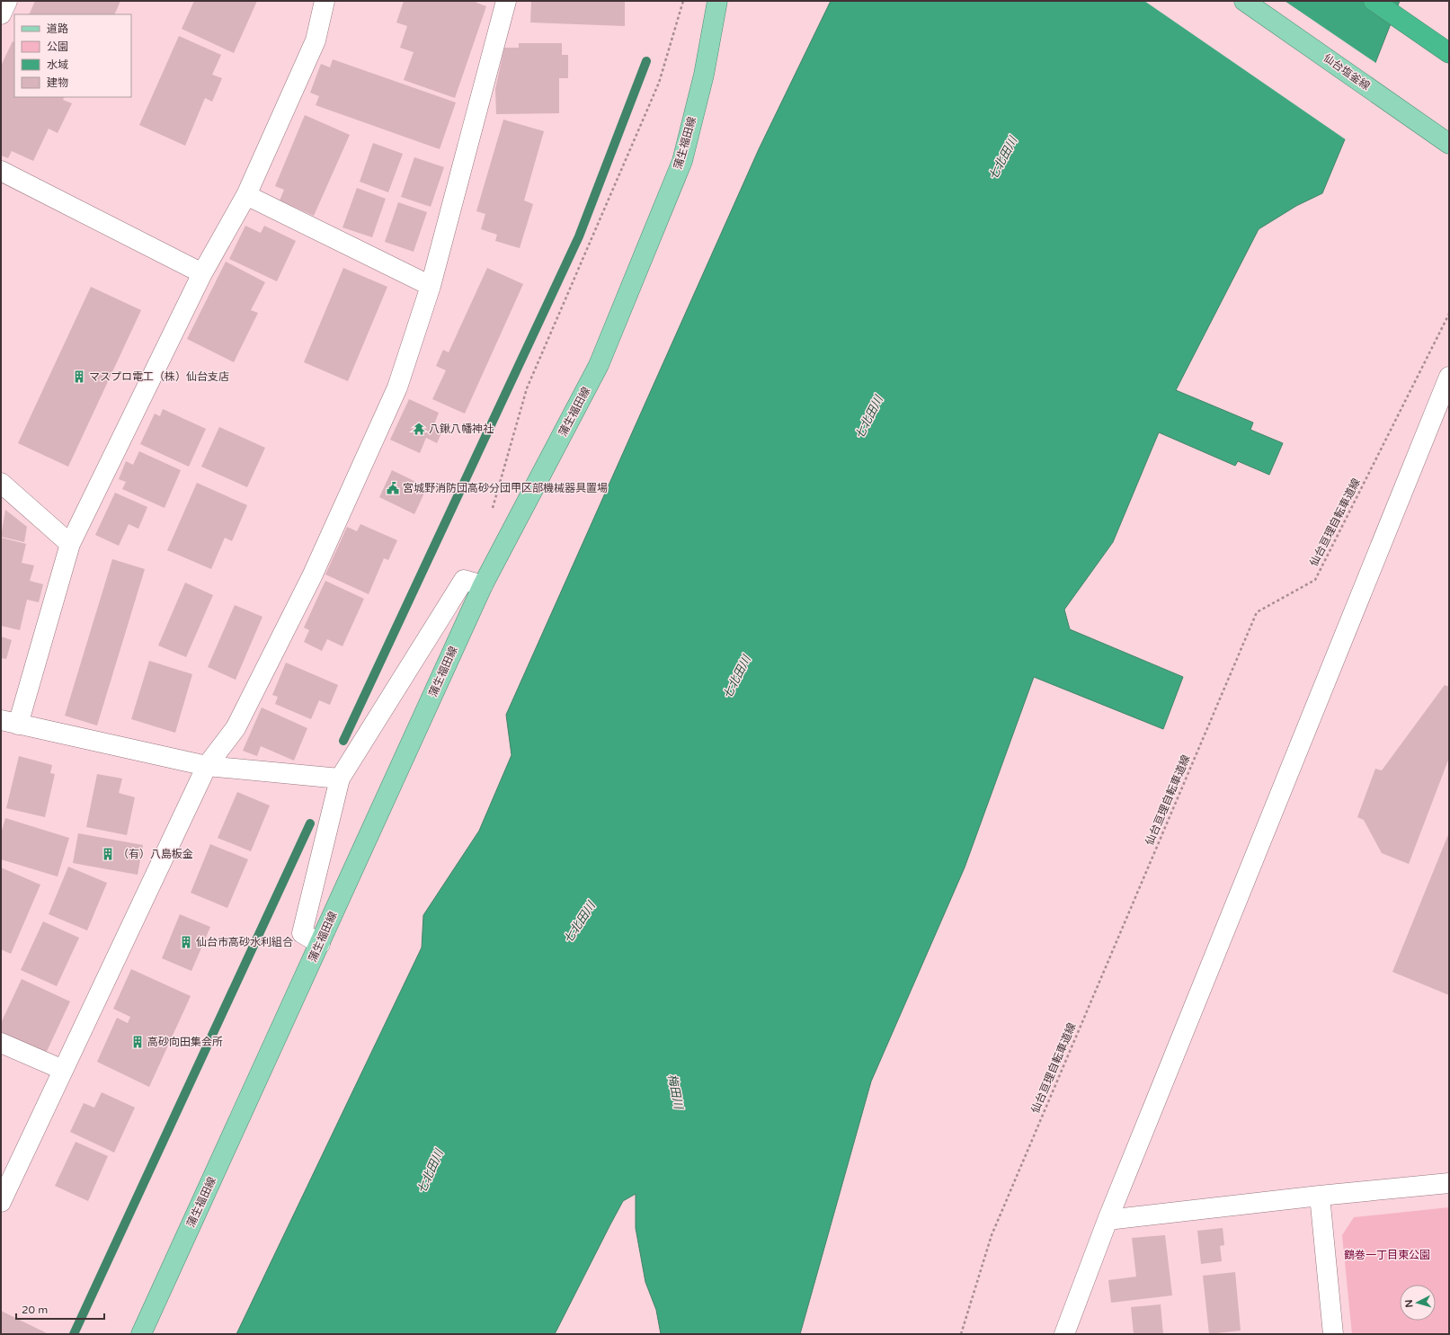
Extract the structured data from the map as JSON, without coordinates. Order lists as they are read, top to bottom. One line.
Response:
{"streets":{"main road":["仙台塩釜線","蒲生福田線"],"path":["仙台亘理自転車道線"]},"water":["七北田川","梅田川"],"parks":["鶴巻一丁目東公園"],"places":{"building":["マスプロ電工（株）仙台支店","（有）八島板金","仙台市高砂水利組合","高砂向田集会所"],"temple":["八鍬八幡神社"],"public building":["宮城野消防団高砂分団甲区部機械器具置場"]},"legend":["道路","公園","水域","建物"],"scale_bar":"20 m","north":"left"}
